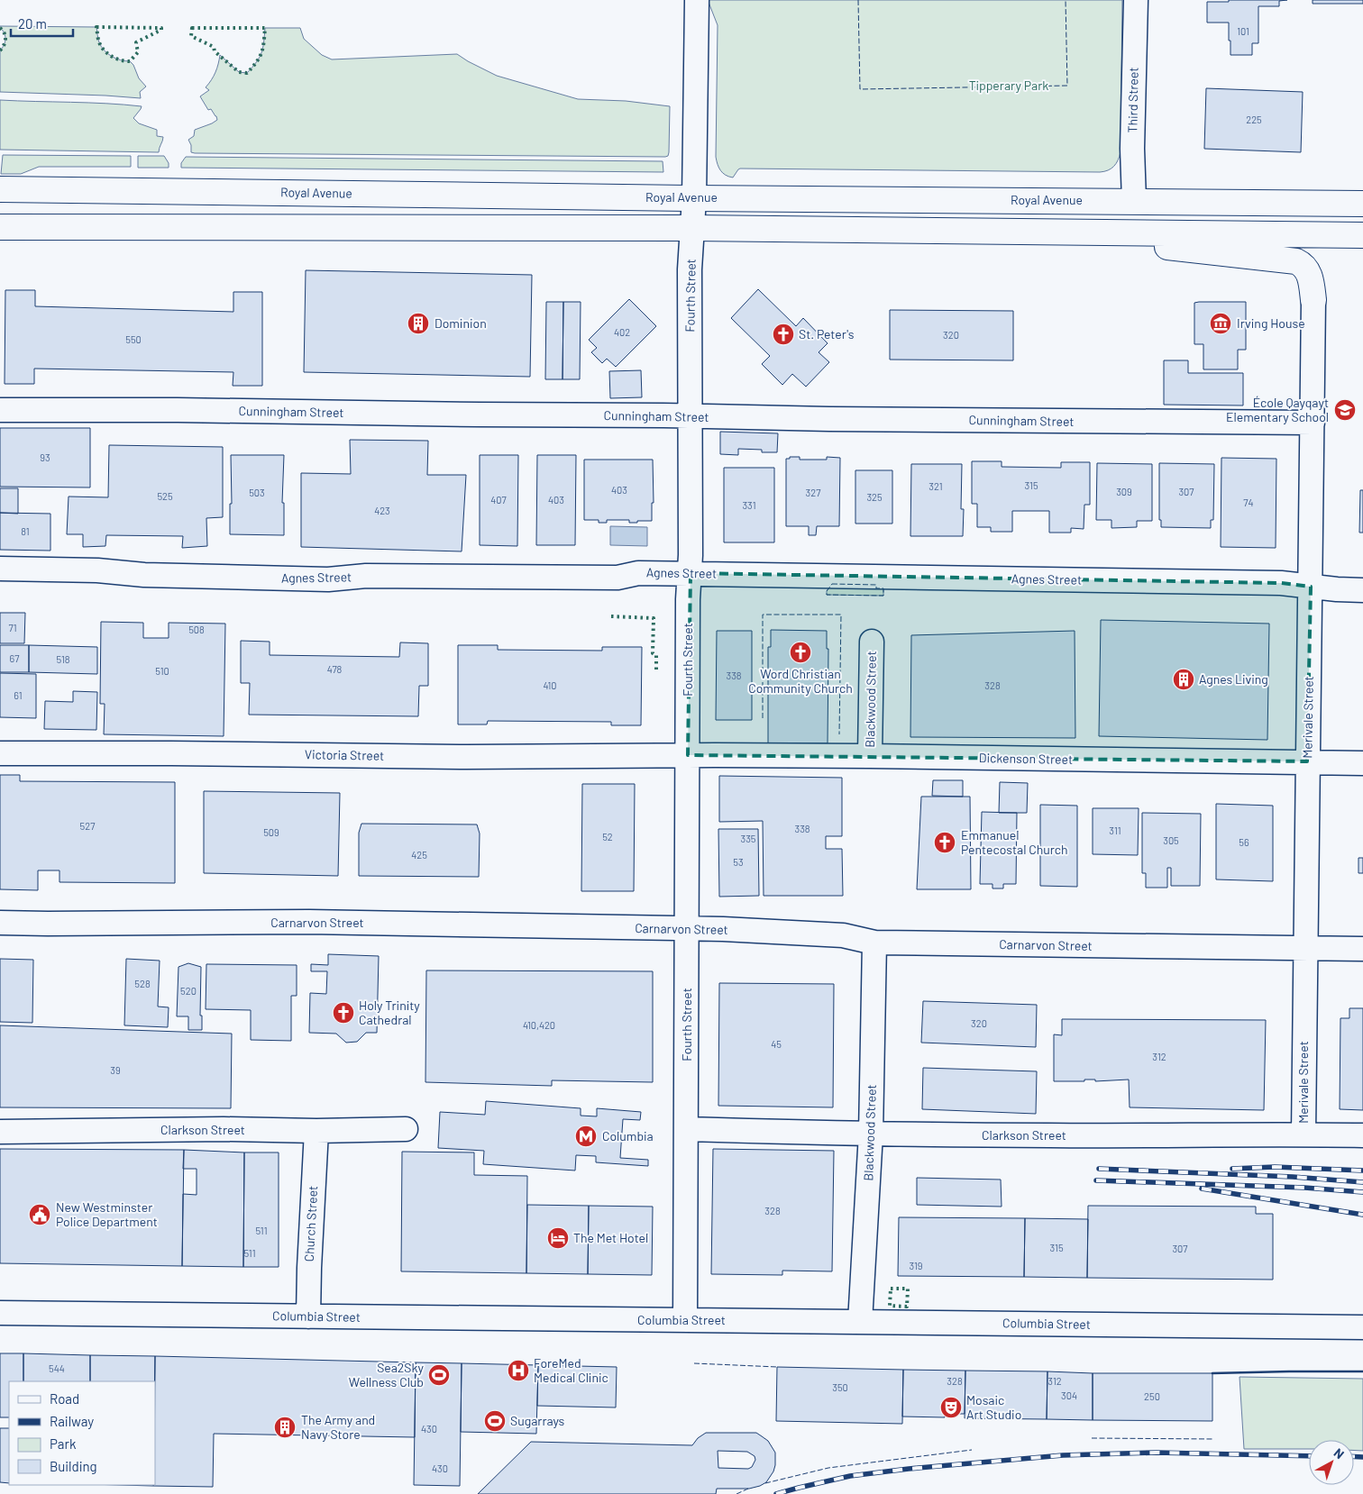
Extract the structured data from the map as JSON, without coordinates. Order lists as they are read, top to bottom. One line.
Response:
{"streets":{"main road":["Royal Avenue"],"street":["Third Street","Fourth Street","Cunningham Street","Agnes Street","Blackwood Street","Merivale Street","Victoria Street","Dickenson Street","Carnarvon Street","Clarkson Street","Church Street","Columbia Street"]},"crossings":[["Third Street","Royal Avenue"],["Royal Avenue","Fourth Street"],["Fourth Street","Cunningham Street"],["Fourth Street","Agnes Street"],["Fourth Street","Victoria Street"],["Fourth Street","Dickenson Street"],["Fourth Street","Carnarvon Street"],["Fourth Street","Clarkson Street"],["Fourth Street","Columbia Street"],["Cunningham Street","Merivale Street"],["Agnes Street","Merivale Street"],["Blackwood Street","Dickenson Street"],["Blackwood Street","Carnarvon Street"],["Blackwood Street","Clarkson Street"],["Blackwood Street","Columbia Street"],["Merivale Street","Dickenson Street"],["Merivale Street","Carnarvon Street"],["Merivale Street","Clarkson Street"],["Victoria Street","Dickenson Street"],["Clarkson Street","Church Street"],["Church Street","Columbia Street"]],"parks":["Tipperary Park"],"places":{"building":["Dominion","Agnes Living","The Army and Navy Store"],"museum":["Irving House"],"church":["St. Peter's","Word Christian Community Church","Emmanuel Pentecostal Church","Holy Trinity Cathedral"],"school or university":["École Qayqayt Elementary School"],"metro station":["Columbia"],"public building":["New Westminster Police Department"],"hotel":["The Met Hotel"],"hospital":["ForeMed Medical Clinic"],"sports":["Sea2Sky Wellness Club","Sugarrays"],"theatre":["Mosaic Art Studio"]},"house_numbers":["101","225","402","320","550","93","315","321","403","309","307","503","327","525","325","407","403","74","331","423","81","71","508","67","518","478","510","338","410","328","61","527","338","311","509","52","335","305","56","425","53","528","520","320","410,420","45","312","39","328","511","315","307","511","319","544","328","312","350","304","250","430","430"],"legend":["Road","Railway","Park","Building"],"scale_bar":"20 m","north":"top right"}
